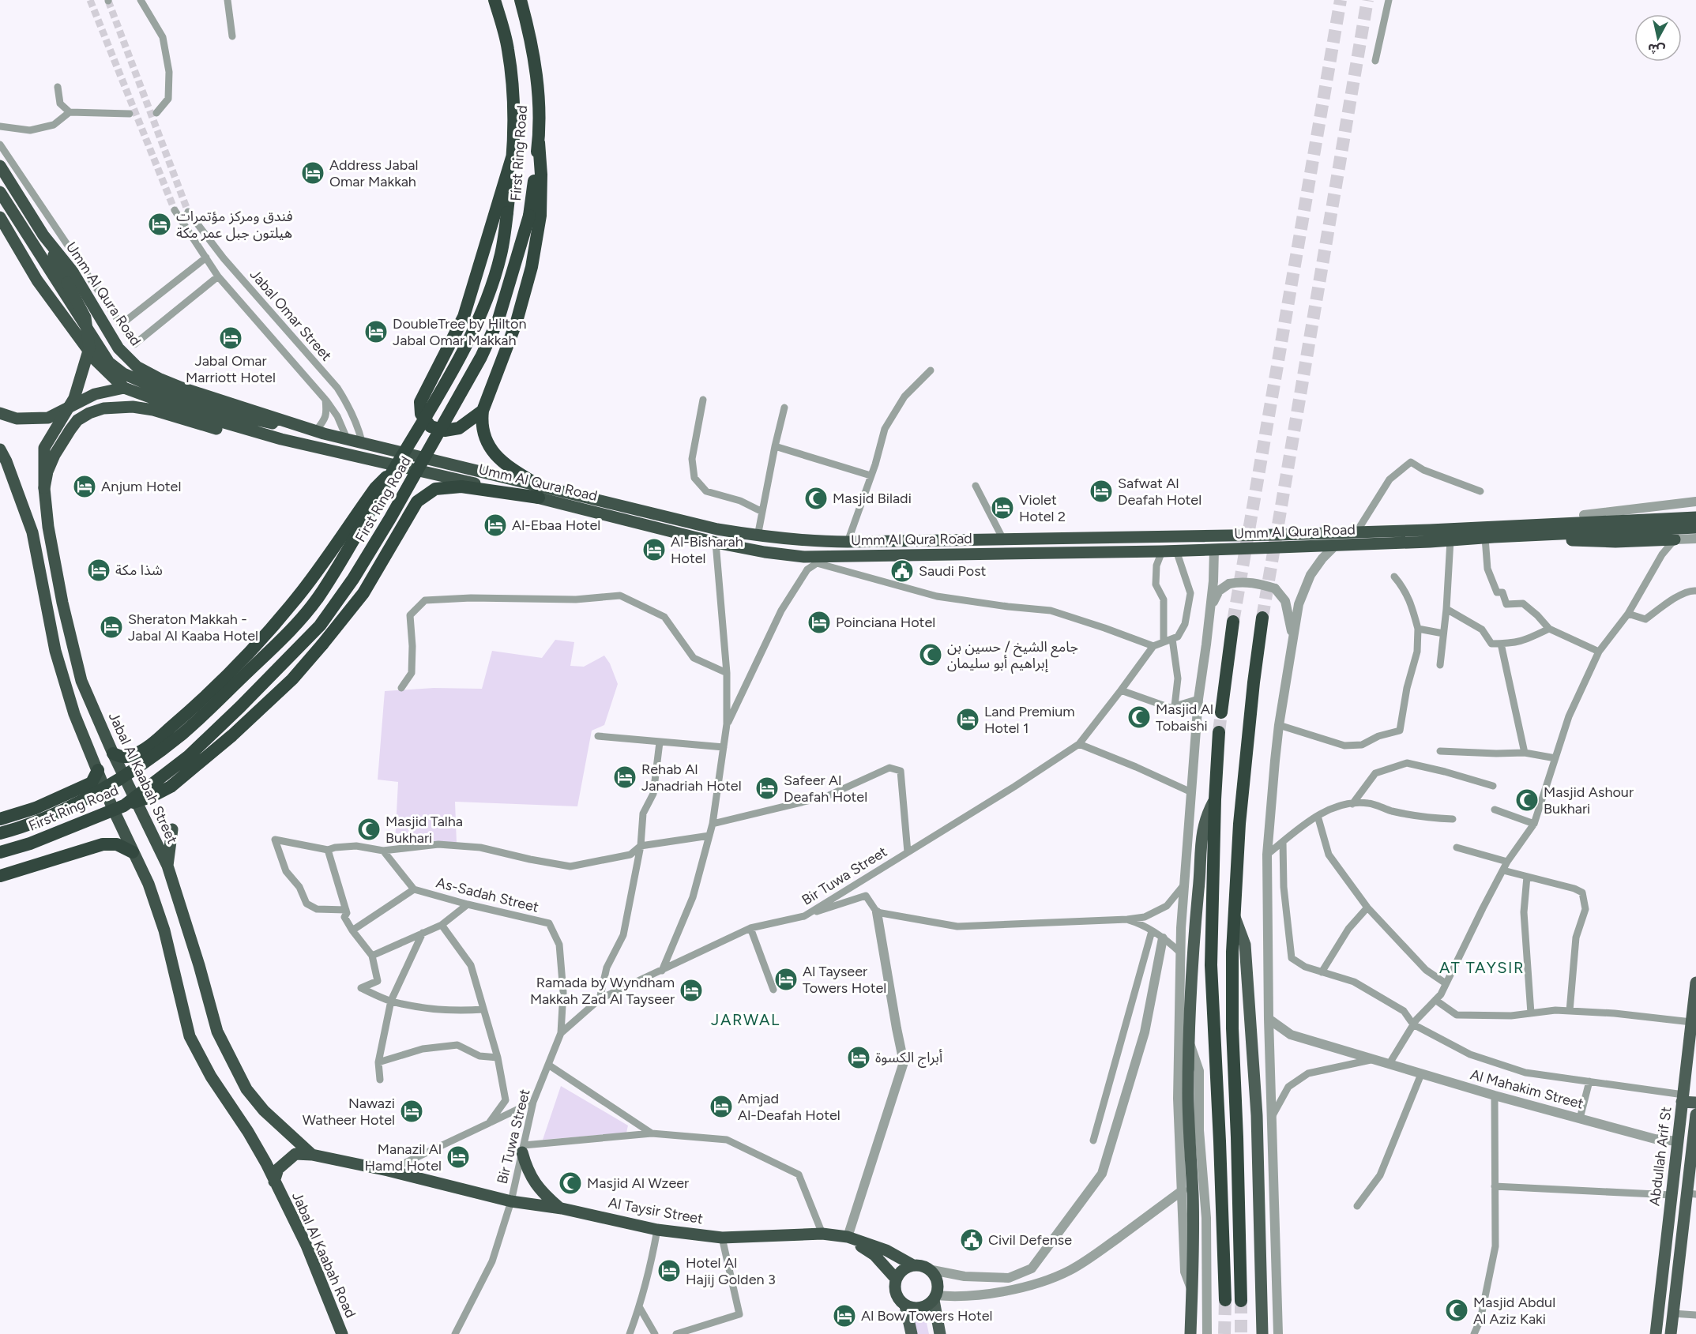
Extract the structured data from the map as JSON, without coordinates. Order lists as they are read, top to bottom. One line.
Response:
{"streets":{"highway":["First Ring Road","Umm Al Qura Road","Jabal Al Kaabah Street","Al Taysir Street","Jabal Al Kaabah Road"],"main road":["Abdullah Arif St"],"street":["Jabal Omar Street","Bir Tuwa Street","As-Sadah Street","Al Mahakim Street"]},"crossings":[["Umm Al Qura Road","Jabal Omar Street"],["Umm Al Qura Road","Jabal Al Kaabah Street"],["Jabal Al Kaabah Street","Al Taysir Street"],["Bir Tuwa Street","As-Sadah Street"],["Bir Tuwa Street","Al Taysir Street"],["Al Mahakim Street","Abdullah Arif St"]],"districts":["AT TAYSIR","JARWAL"],"places":{"hotel":["Address Jabal Omar Makkah","فندق ومركز مؤتمرات هيلتون جبل عمر مكة","DoubleTree by Hilton Jabal Omar Makkah","Jabal Omar Marriott Hotel","Anjum Hotel","Safwat Al Deafah Hotel","Violet Hotel 2","Al-Ebaa Hotel","Al-Bisharah Hotel","شذا مكة","Poinciana Hotel","Sheraton Makkah - Jabal Al Kaaba Hotel","Land Premium Hotel 1","Rehab Al Janadriah Hotel","Safeer Al Deafah Hotel","Al Tayseer Towers Hotel","Ramada by Wyndham Makkah Zad Al Tayseer","أبراج الكسوة","Amjad Al-Deafah Hotel","Nawazi Watheer Hotel","Manazil Al Hamd Hotel","Hotel Al Hajij Golden 3","Al Bow Towers Hotel"],"mosque":["Masjid Biladi","جامع الشيخ / حسين بن إبراهيم أبو سليمان","Masjid Al Tobaishi","Masjid Ashour Bukhari","Masjid Talha Bukhari","Masjid Al Wzeer","Masjid Abdul Al Aziz Kaki"],"public building":["Saudi Post","Civil Defense"]},"north":"bottom"}
